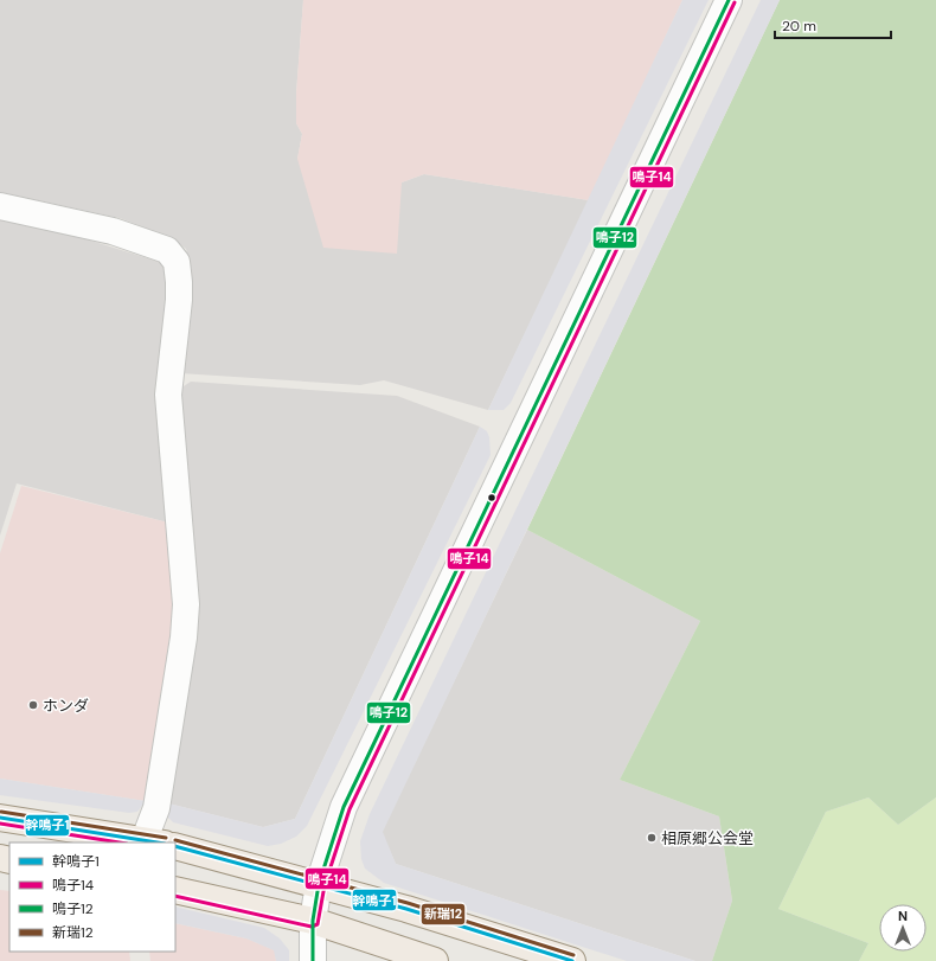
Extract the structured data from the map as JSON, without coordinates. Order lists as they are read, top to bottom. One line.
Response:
{"places":["ホンダ","相原郷公会堂"],"lines":["transit line 鳴子12","transit line 鳴子14","transit line 新瑞12","transit line 幹鳴子1"],"legend":["幹鳴子1","鳴子14","鳴子12","新瑞12"],"scale_bar":"20 m","north":"top"}
